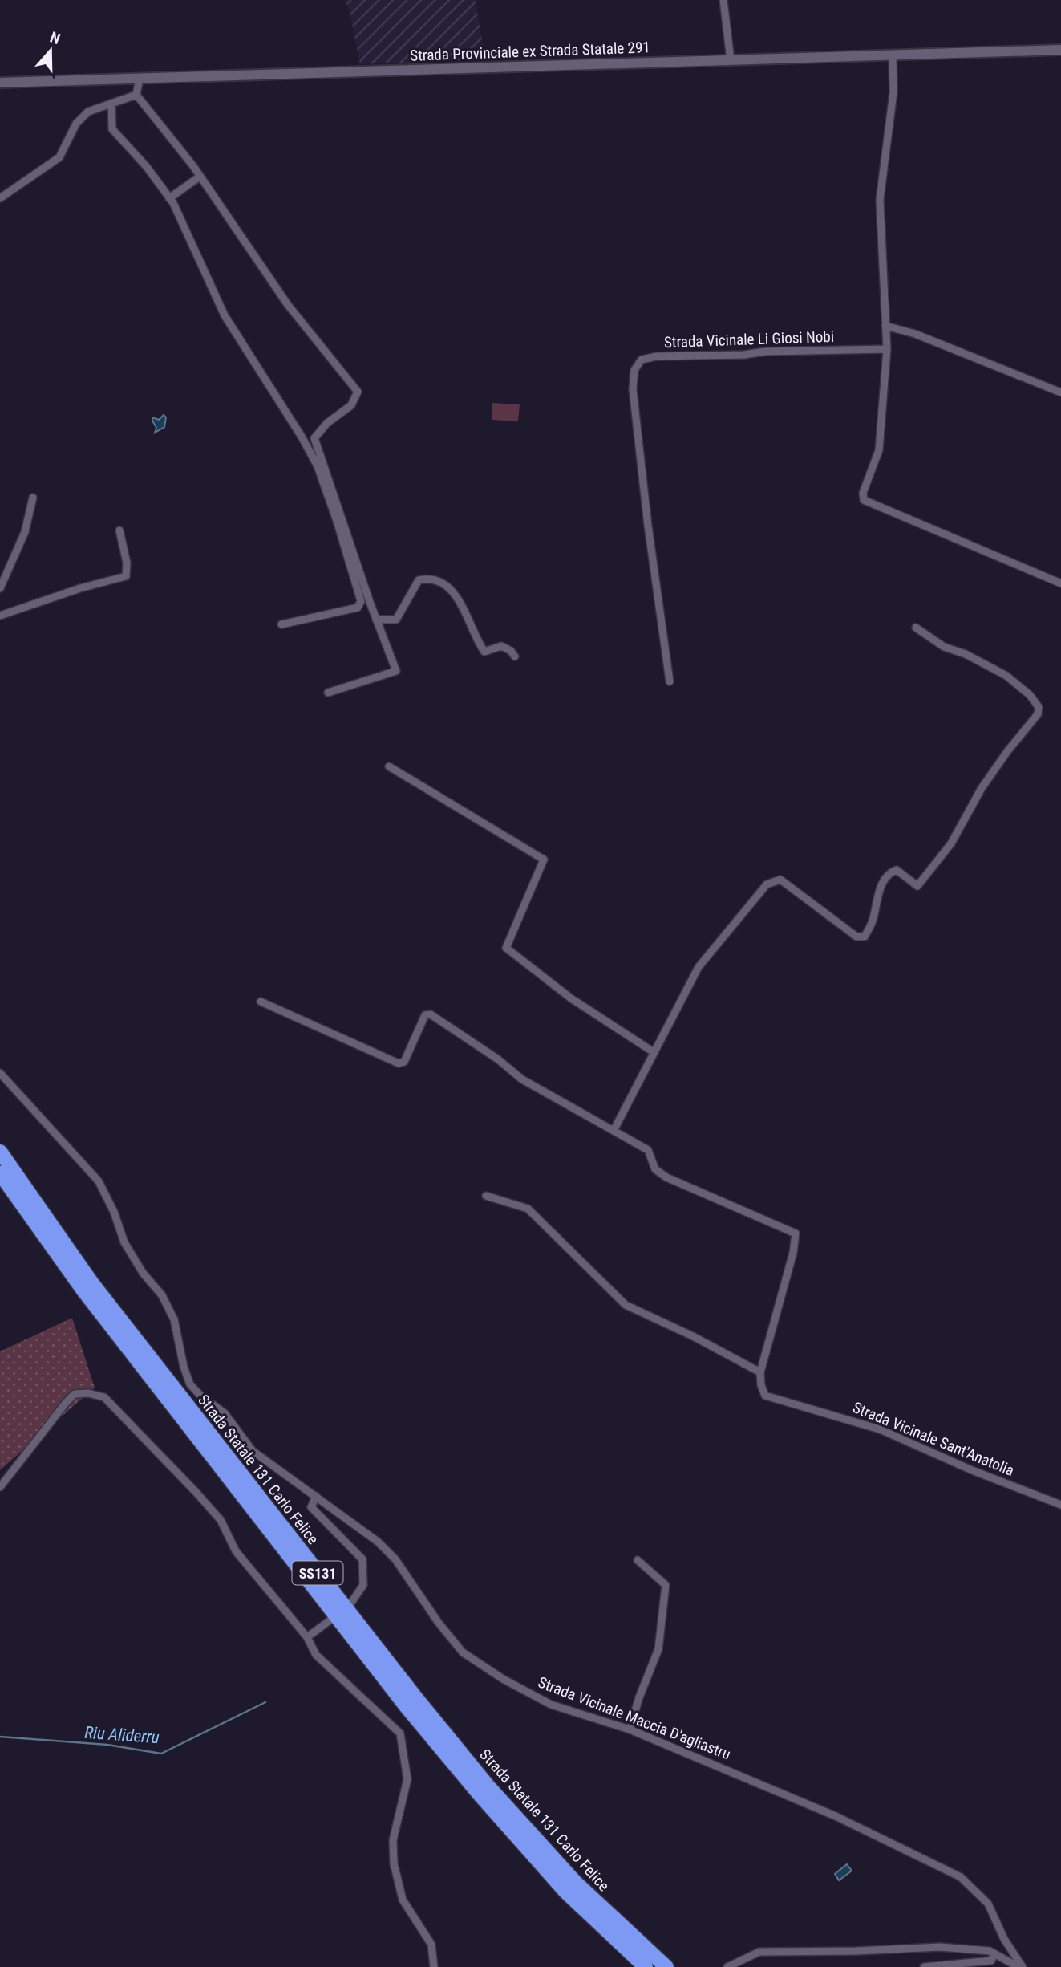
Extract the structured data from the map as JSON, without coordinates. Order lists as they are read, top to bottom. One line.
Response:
{"streets":{"highway":["Strada Statale 131 Carlo Felice","SS131"],"street":["Strada Provinciale ex Strada Statale 291","Strada Vicinale Li Giosi Nobi","Strada Vicinale Sant'Anatolia","Strada Vicinale Maccia D'agliastru"]},"water":["Riu Aliderru"],"north":"top"}
